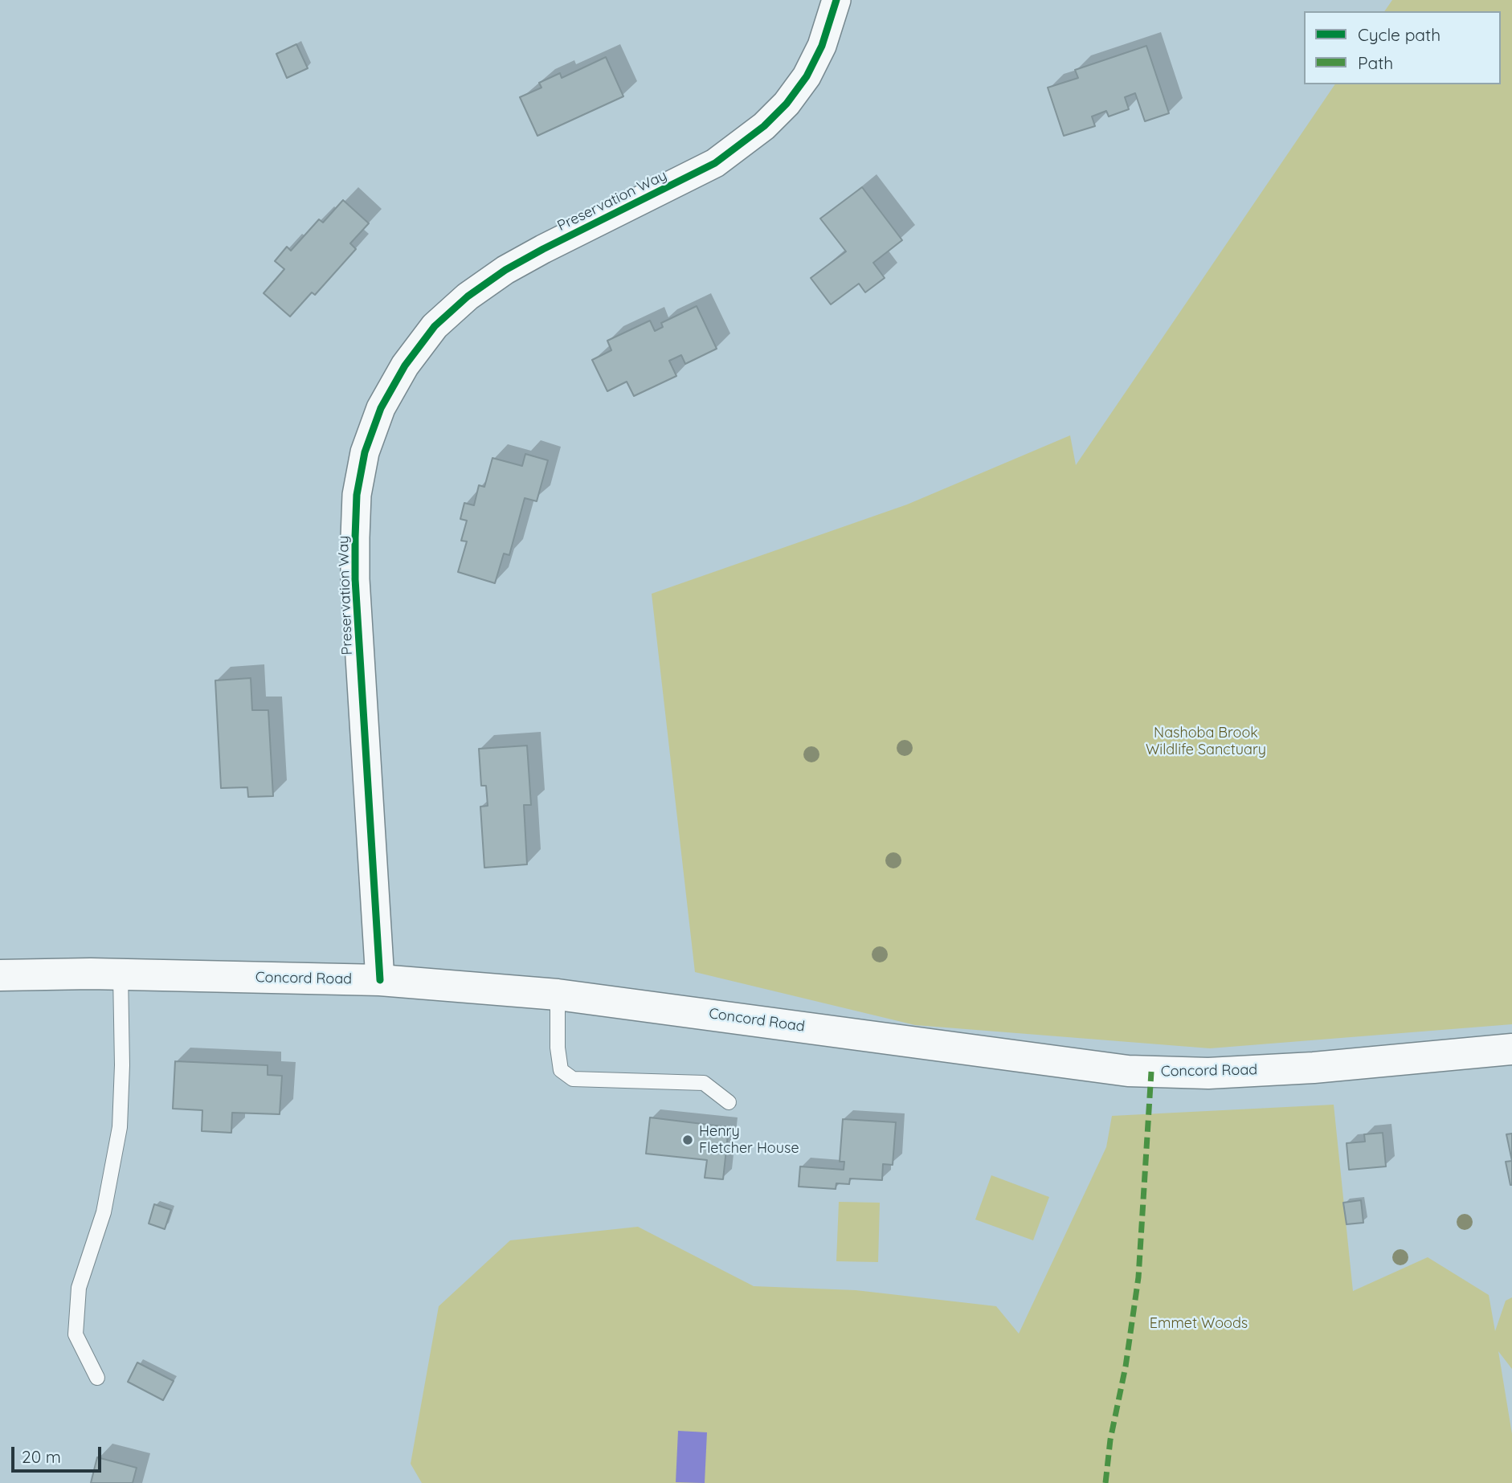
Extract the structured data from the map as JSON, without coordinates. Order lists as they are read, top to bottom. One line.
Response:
{"streets":{"main road":["Concord Road"],"street":["Preservation Way"]},"crossings":[["Preservation Way","Concord Road"]],"parks":["Nashoba Brook Wildlife Sanctuary","Emmet Woods"],"places":["Henry Fletcher House"],"legend":["Cycle path","Path"],"scale_bar":"20 m"}
